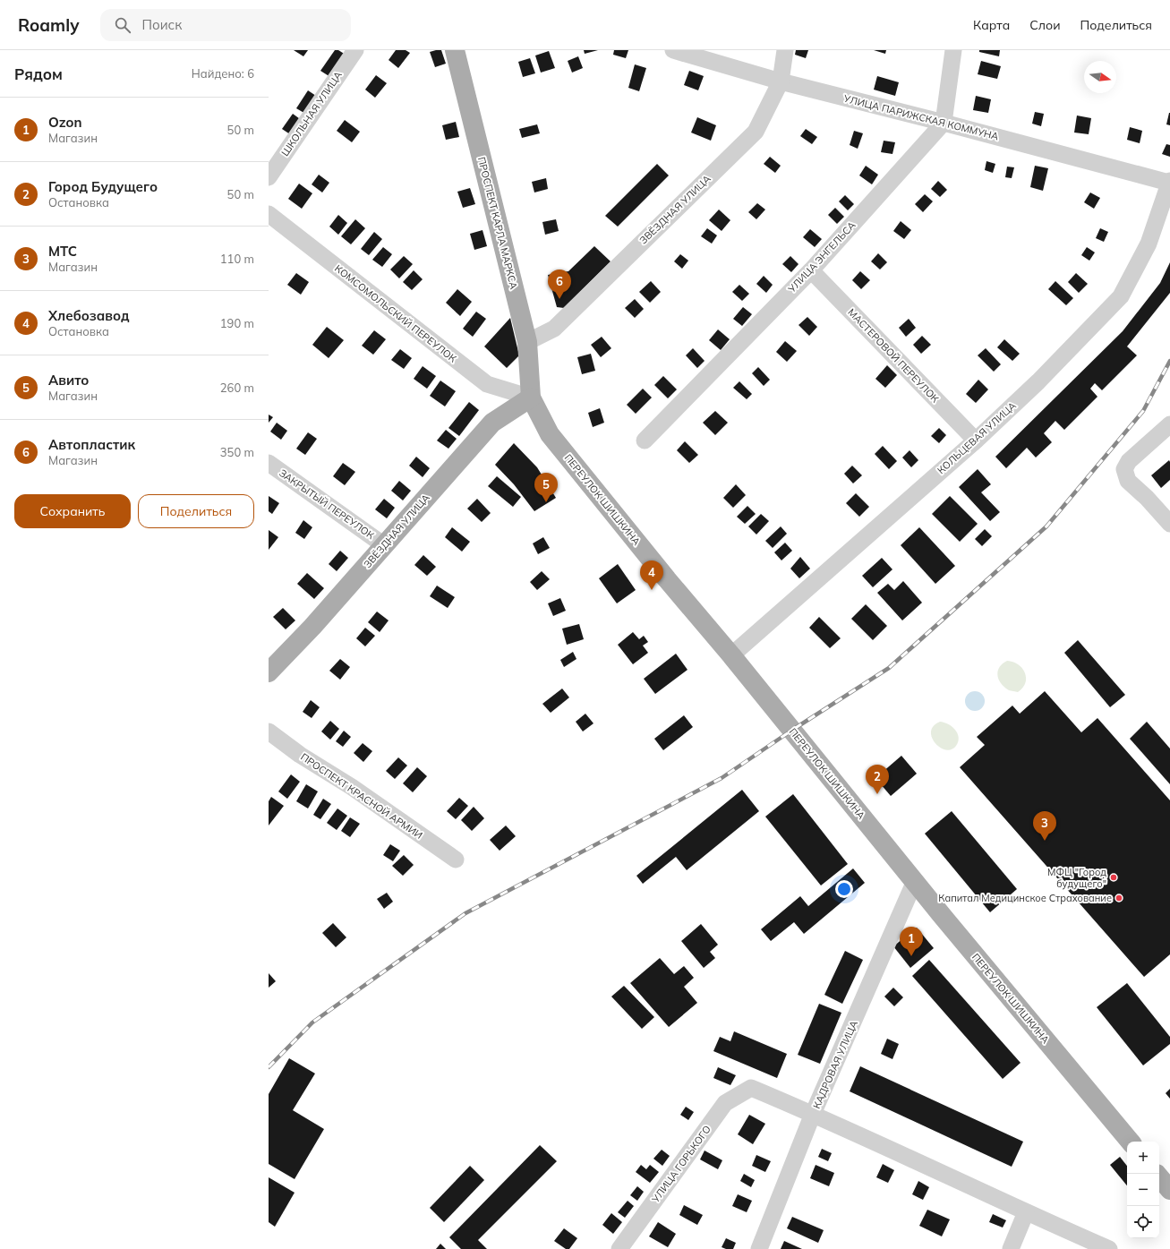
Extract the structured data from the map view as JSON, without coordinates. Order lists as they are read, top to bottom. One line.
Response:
{"streets":{"main road":["ЗВЁЗДНАЯ УЛИЦА","ПРОСПЕКТ КАРЛА МАРКСА","ПЕРЕУЛОК ШИШКИНА"],"street":["ШКОЛЬНАЯ УЛИЦА","УЛИЦА ПАРИЖСКАЯ КОММУНА","УЛИЦА ЭНГЕЛЬСА","КОМСОМОЛЬСКИЙ ПЕРЕУЛОК","МАСТЕРОВОЙ ПЕРЕУЛОК","КОЛЬЦЕВАЯ УЛИЦА","ЗАКРЫТЫЙ ПЕРЕУЛОК","ПРОСПЕКТ КРАСНОЙ АРМИИ","КАДРОВАЯ УЛИЦА","УЛИЦА ГОРЬКОГО"]},"crossings":[["УЛИЦА ПАРИЖСКАЯ КОММУНА","ЗВЁЗДНАЯ УЛИЦА"],["УЛИЦА ПАРИЖСКАЯ КОММУНА","УЛИЦА ЭНГЕЛЬСА"],["УЛИЦА ПАРИЖСКАЯ КОММУНА","КОЛЬЦЕВАЯ УЛИЦА"],["ЗВЁЗДНАЯ УЛИЦА","ПРОСПЕКТ КАРЛА МАРКСА"],["ЗВЁЗДНАЯ УЛИЦА","КОМСОМОЛЬСКИЙ ПЕРЕУЛОК"],["ЗВЁЗДНАЯ УЛИЦА","ПЕРЕУЛОК ШИШКИНА"],["ЗВЁЗДНАЯ УЛИЦА","ЗАКРЫТЫЙ ПЕРЕУЛОК"],["ПРОСПЕКТ КАРЛА МАРКСА","КОМСОМОЛЬСКИЙ ПЕРЕУЛОК"],["ПРОСПЕКТ КАРЛА МАРКСА","ПЕРЕУЛОК ШИШКИНА"],["УЛИЦА ЭНГЕЛЬСА","МАСТЕРОВОЙ ПЕРЕУЛОК"],["КОМСОМОЛЬСКИЙ ПЕРЕУЛОК","ПЕРЕУЛОК ШИШКИНА"],["МАСТЕРОВОЙ ПЕРЕУЛОК","КОЛЬЦЕВАЯ УЛИЦА"],["КОЛЬЦЕВАЯ УЛИЦА","ПЕРЕУЛОК ШИШКИНА"],["ПЕРЕУЛОК ШИШКИНА","КАДРОВАЯ УЛИЦА"],["КАДРОВАЯ УЛИЦА","УЛИЦА ГОРЬКОГО"]],"places":["МФЦ \"Город будущего\"","Капитал Медицинское Страхование"],"north":"right","page":{"header":"Roamly","search":"Поиск","nav":["Карта","Слои","Поделиться"],"heading":["Рядом","Найдено: 6"],"list":[{"mark":"1","name":"Ozon","note":"Магазин","value":"50 m"},{"mark":"2","name":"Город Будущего","note":"Остановка","value":"50 m"},{"mark":"3","name":"МТС","note":"Магазин","value":"110 m"},{"mark":"4","name":"Хлебозавод","note":"Остановка","value":"190 m"},{"mark":"5","name":"Авито","note":"Магазин","value":"260 m"},{"mark":"6","name":"Автопластик","note":"Магазин","value":"350 m"}],"pins":["6","5","4","2","3","1"],"buttons":["Сохранить","Поделиться"],"map_buttons":["+","−"]}}
